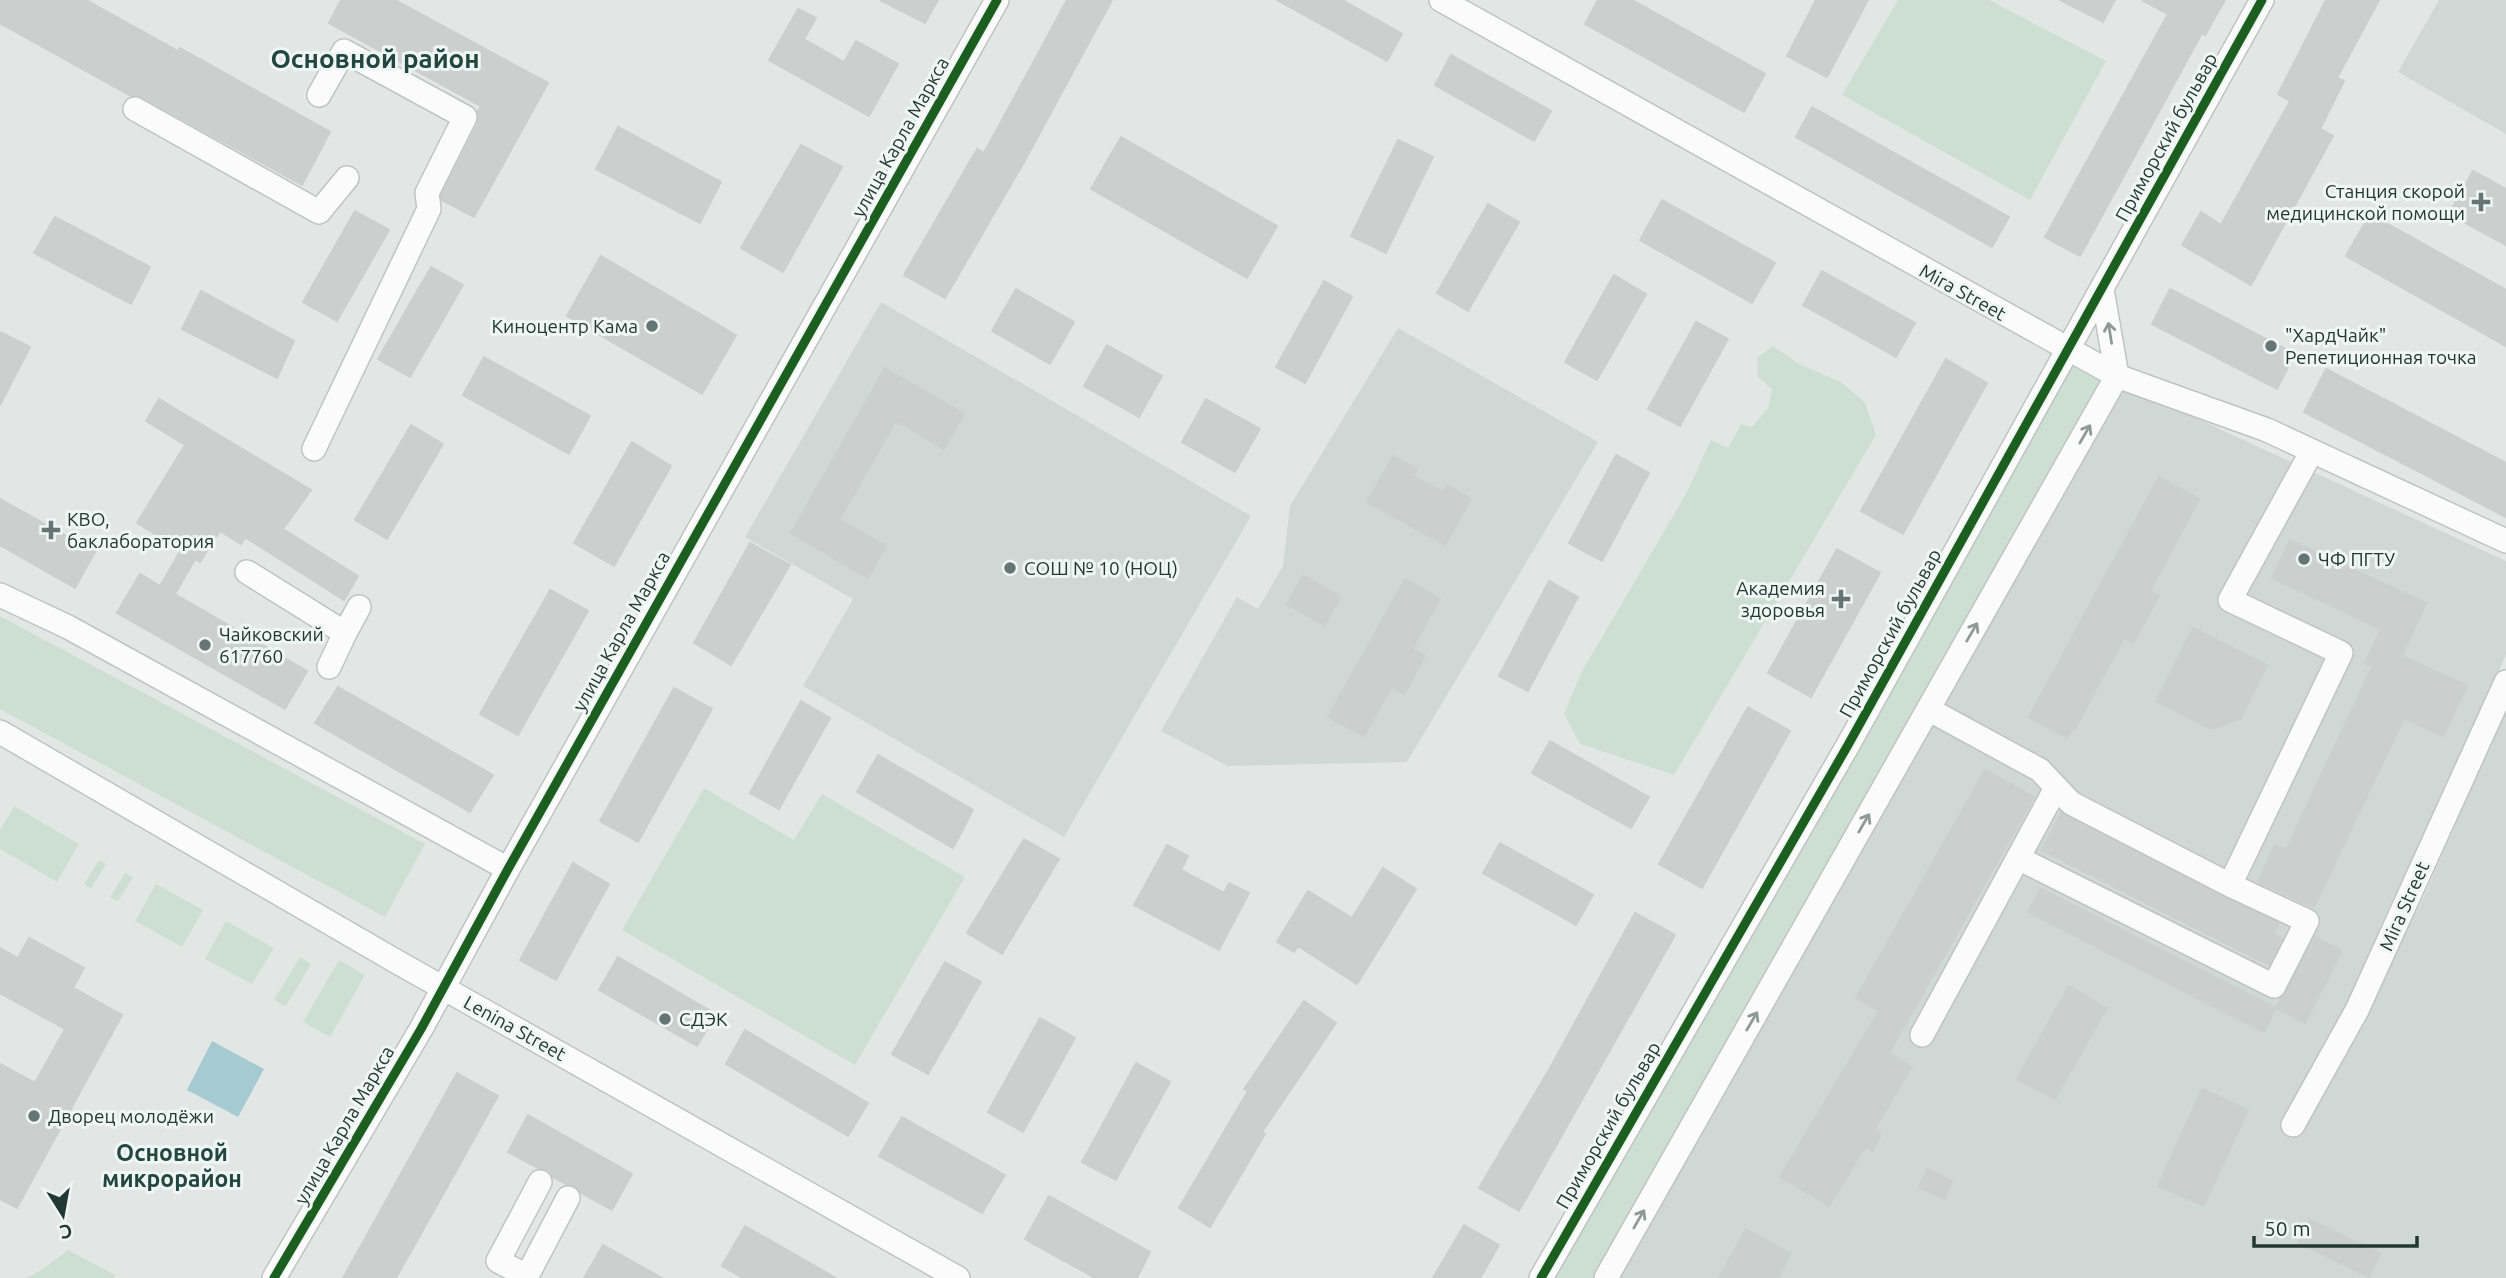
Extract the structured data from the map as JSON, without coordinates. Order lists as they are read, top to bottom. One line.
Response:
{"streets":{"street":["улица Карла Маркса","Приморский бульвар","Mira Street","Lenina Street"]},"crossings":[["улица Карла Маркса","Lenina Street"],["Приморский бульвар","Mira Street"]],"districts":["Основной район","Основной микрорайон"],"places":{"health":["Станция скорой медицинской помощи","КВО, баклаборатория","Академия здоровья"],"other":["Киноцентр Кама","\"ХардЧайк\" Репетиционная точка","ЧФ ПГТУ","СОШ № 10 (НОЦ)","Чайковский 617760","СДЭК","Дворец молодёжи"]},"scale_bar":"50 m","north":"bottom"}
